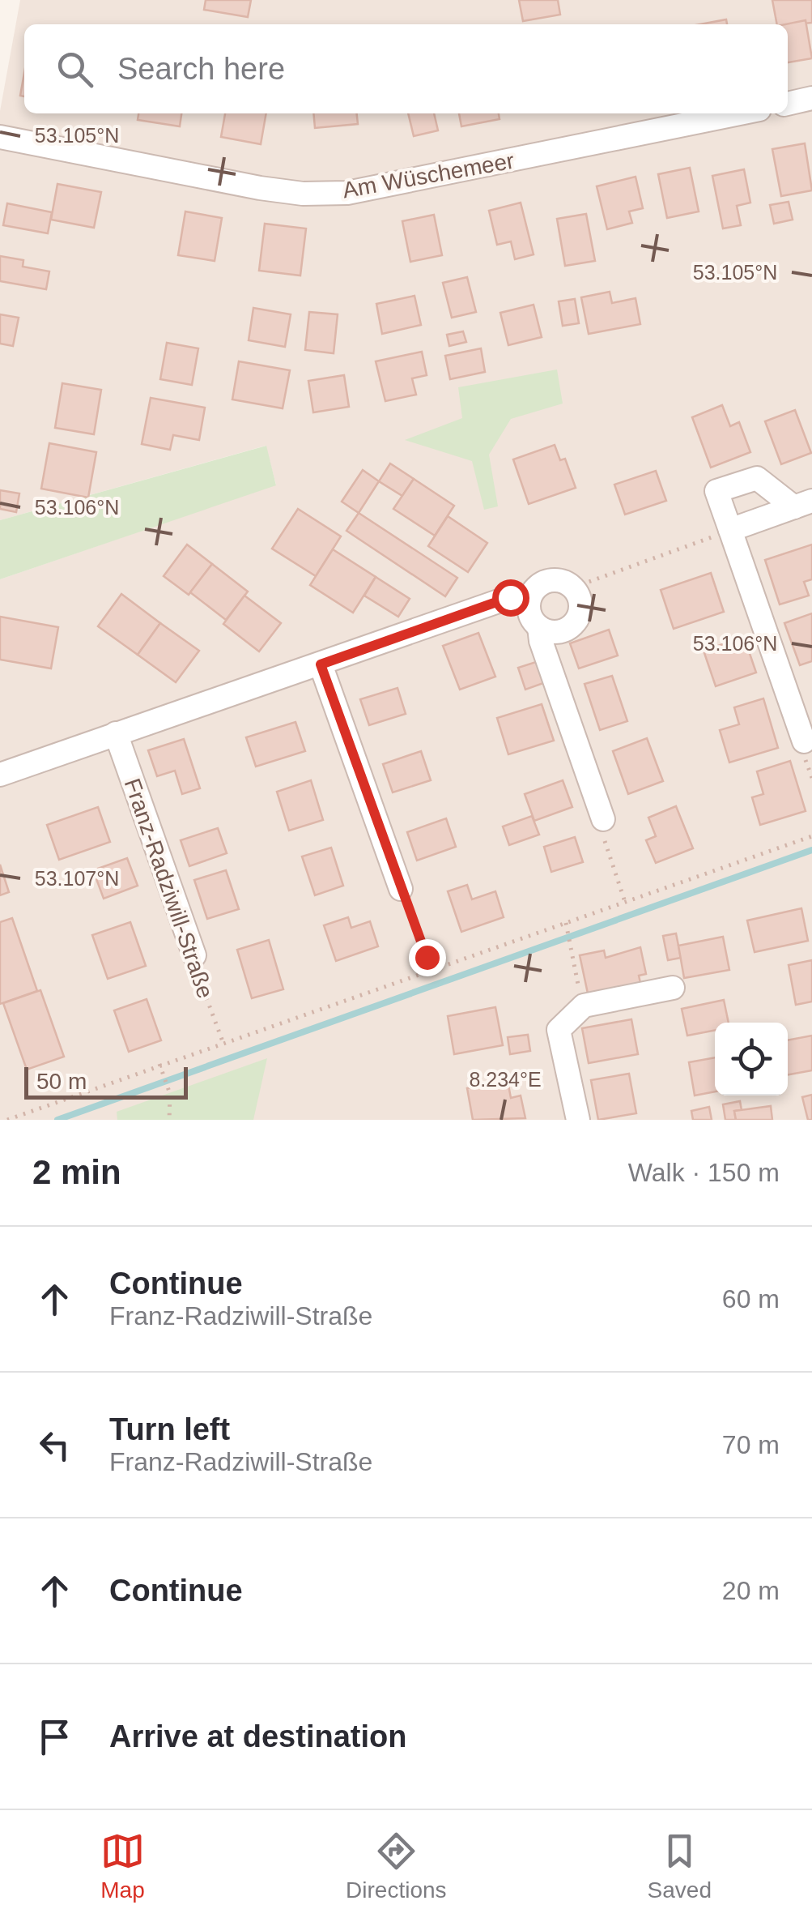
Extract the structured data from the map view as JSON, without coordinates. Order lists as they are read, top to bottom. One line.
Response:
{"streets":{"street":["Am Wüschemeer","Franz-Radziwill-Straße"]},"scale_bar":"50 m","page":{"search":"Search here","scale":"50 m","heading":["2 min","Walk · 150 m"],"list":[["Continue","Franz-Radziwill-Straße","60 m"],["Turn left","Franz-Radziwill-Straße","70 m"],["Continue","20 m"],"Arrive at destination"],"nav":["Map","Directions","Saved"]},"coordinates":["53.105°N","53.106°N","53.107°N","8.234°E"]}
